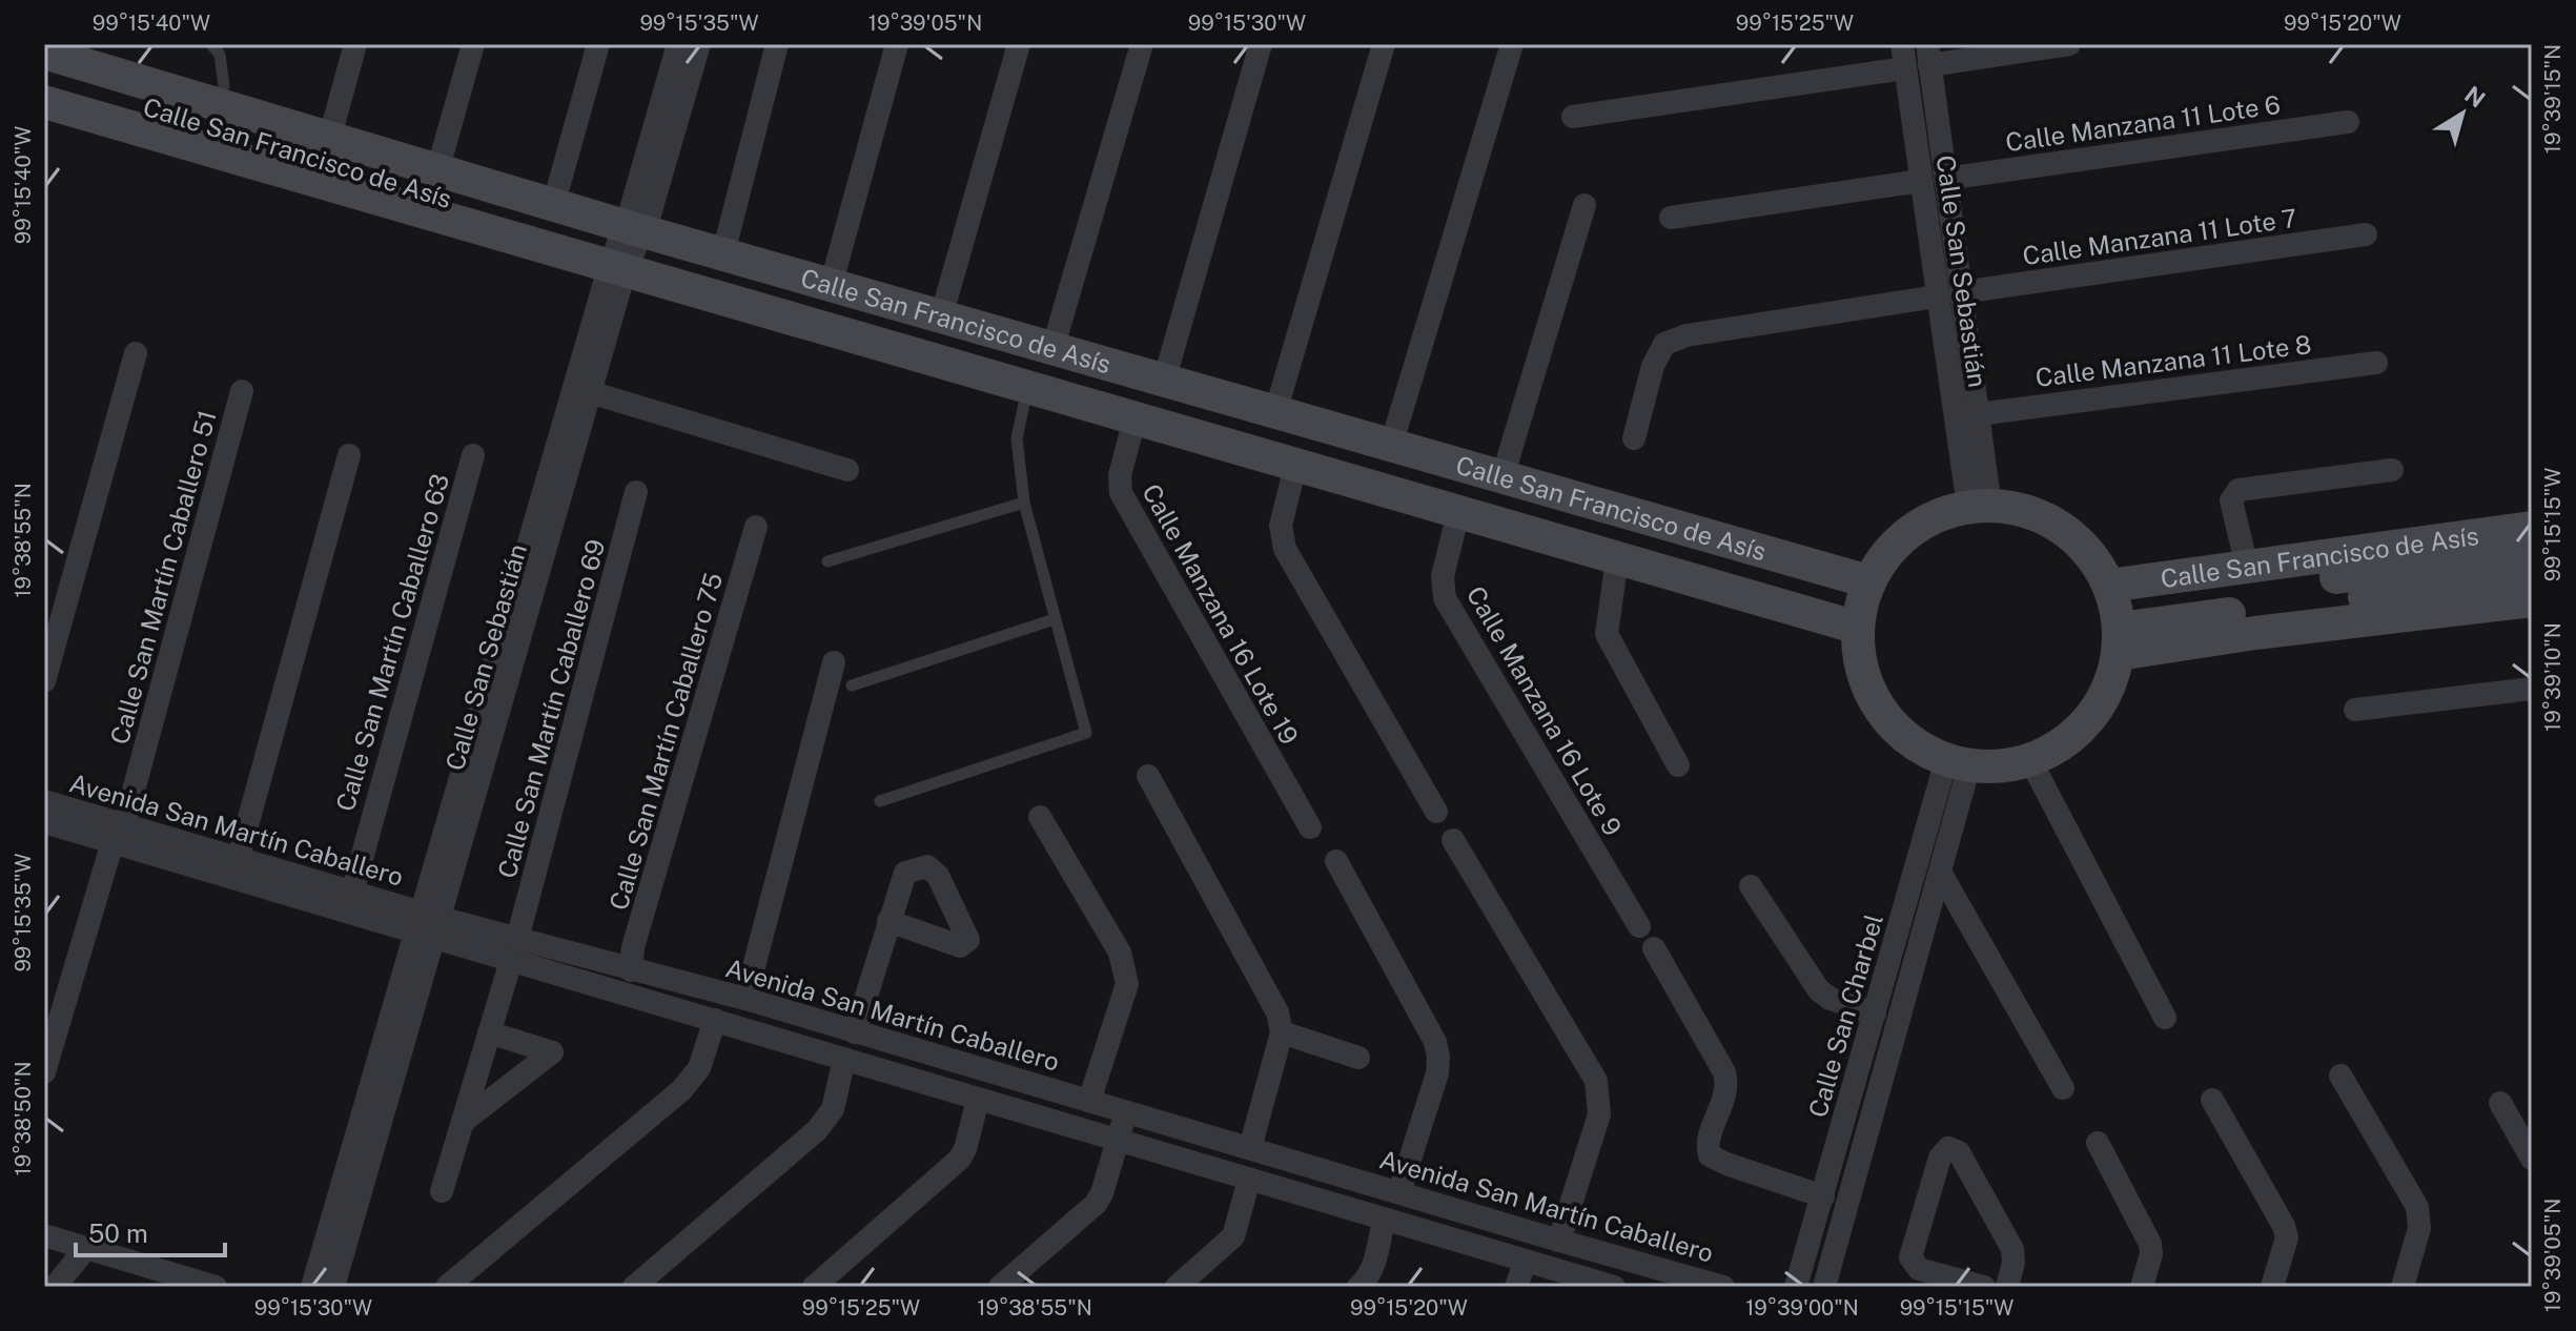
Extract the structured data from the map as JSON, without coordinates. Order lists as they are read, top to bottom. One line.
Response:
{"streets":{"street":["Calle Manzana 11 Lote 6","Calle San Francisco de Asís","Calle Manzana 11 Lote 7","Calle San Sebastián","Calle Manzana 11 Lote 8","Calle San Martín Caballero 51","Calle Manzana 16 Lote 19","Calle San Martín Caballero 63","Calle San Martín Caballero 69","Calle Manzana 16 Lote 9","Calle San Martín Caballero 75","Avenida San Martín Caballero","Calle San Charbel"]},"crossings":[["Calle Manzana 11 Lote 6","Calle San Sebastián"],["Calle San Francisco de Asís","Calle San Sebastián"],["Calle San Francisco de Asís","Calle Manzana 16 Lote 19"],["Calle San Francisco de Asís","Calle Manzana 16 Lote 9"],["Calle San Francisco de Asís","Calle San Charbel"],["Calle Manzana 11 Lote 7","Calle San Sebastián"],["Calle San Sebastián","Calle Manzana 11 Lote 8"],["Calle San Sebastián","Avenida San Martín Caballero"],["Calle San Sebastián","Calle San Charbel"],["Calle San Martín Caballero 51","Avenida San Martín Caballero"],["Calle San Martín Caballero 63","Avenida San Martín Caballero"],["Calle San Martín Caballero 69","Avenida San Martín Caballero"],["Calle San Martín Caballero 75","Avenida San Martín Caballero"]],"scale_bar":"50 m","north":"top right","coordinates":["99°15'40\"W","99°15'35\"W","19°39'05\"N","99°15'30\"W","99°15'25\"W","99°15'20\"W","19°39'15\"N","99°15'15\"W","19°38'55\"N","19°39'10\"N","19°38'50\"N","19°39'00\"N"]}
